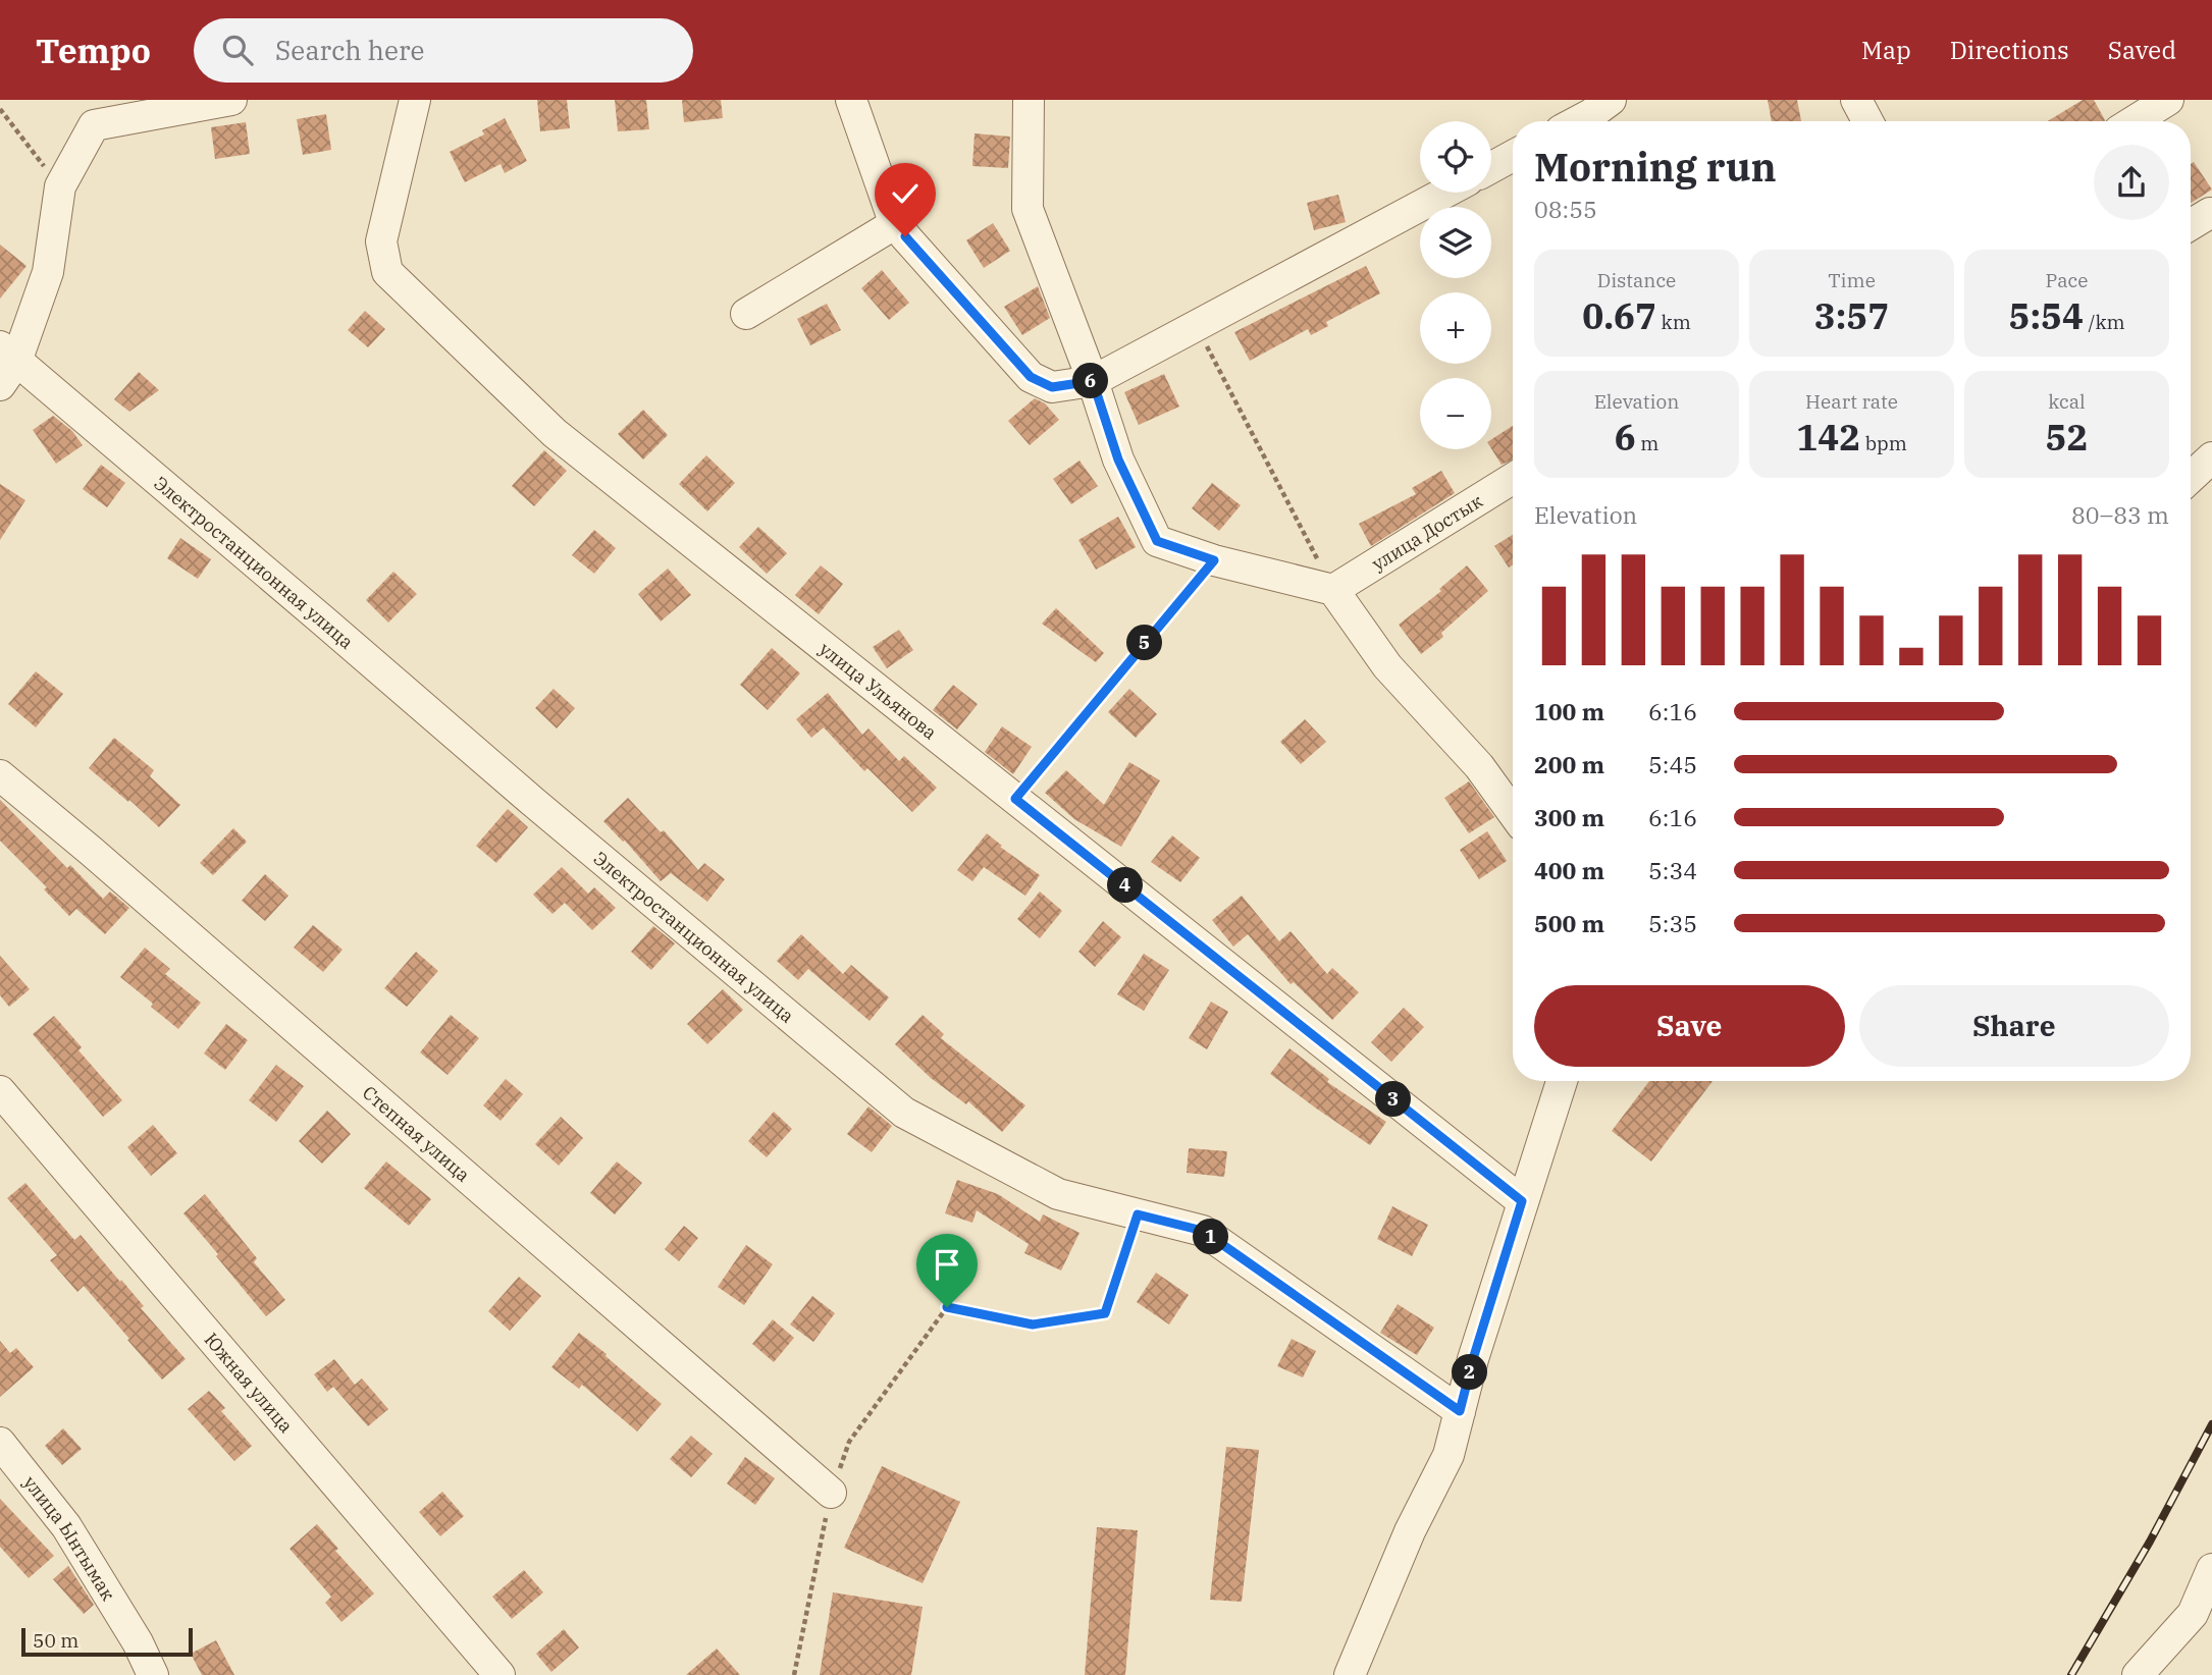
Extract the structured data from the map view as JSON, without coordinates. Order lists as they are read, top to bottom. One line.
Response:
{"streets":{"street":["улица Достык","Электростанционная улица","улица Ульянова","Степная улица","Южная улица","улица Ынтымак"]},"scale_bar":"50 m","page":{"header":"Tempo","search":"Search here","nav":["Map","Directions","Saved"],"map_buttons":["+","−"],"heading":["Morning run","08:55"],"stats":[["Distance","0.67 km"],["Time","3:57"],["Pace","5:54 /km"],["Elevation","6 m"],["Heart rate","142 bpm"],["kcal","52"]],"pins":["6","5","4","3","1","2"],"chart":["Elevation","80–83 m"],"list":[{"name":"100 m","note":"6:16"},{"name":"200 m","note":"5:45"},{"name":"300 m","note":"6:16"},{"name":"400 m","note":"5:34"},{"name":"500 m","note":"5:35"}],"buttons":["Save","Share"],"scale":"50 m"}}
